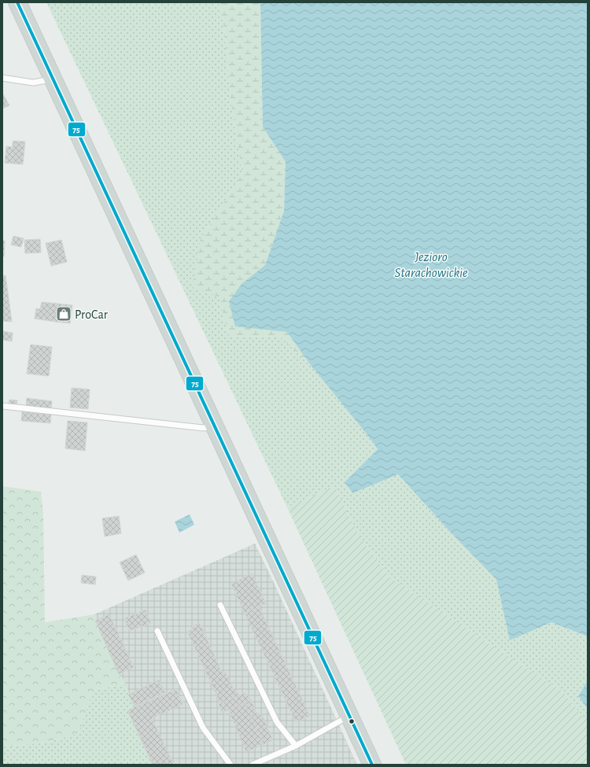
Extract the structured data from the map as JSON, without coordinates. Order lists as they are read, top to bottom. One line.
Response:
{"water":["Jezioro Starachowickie"],"places":{"shop":["ProCar"]},"lines":["transit line 75"]}
